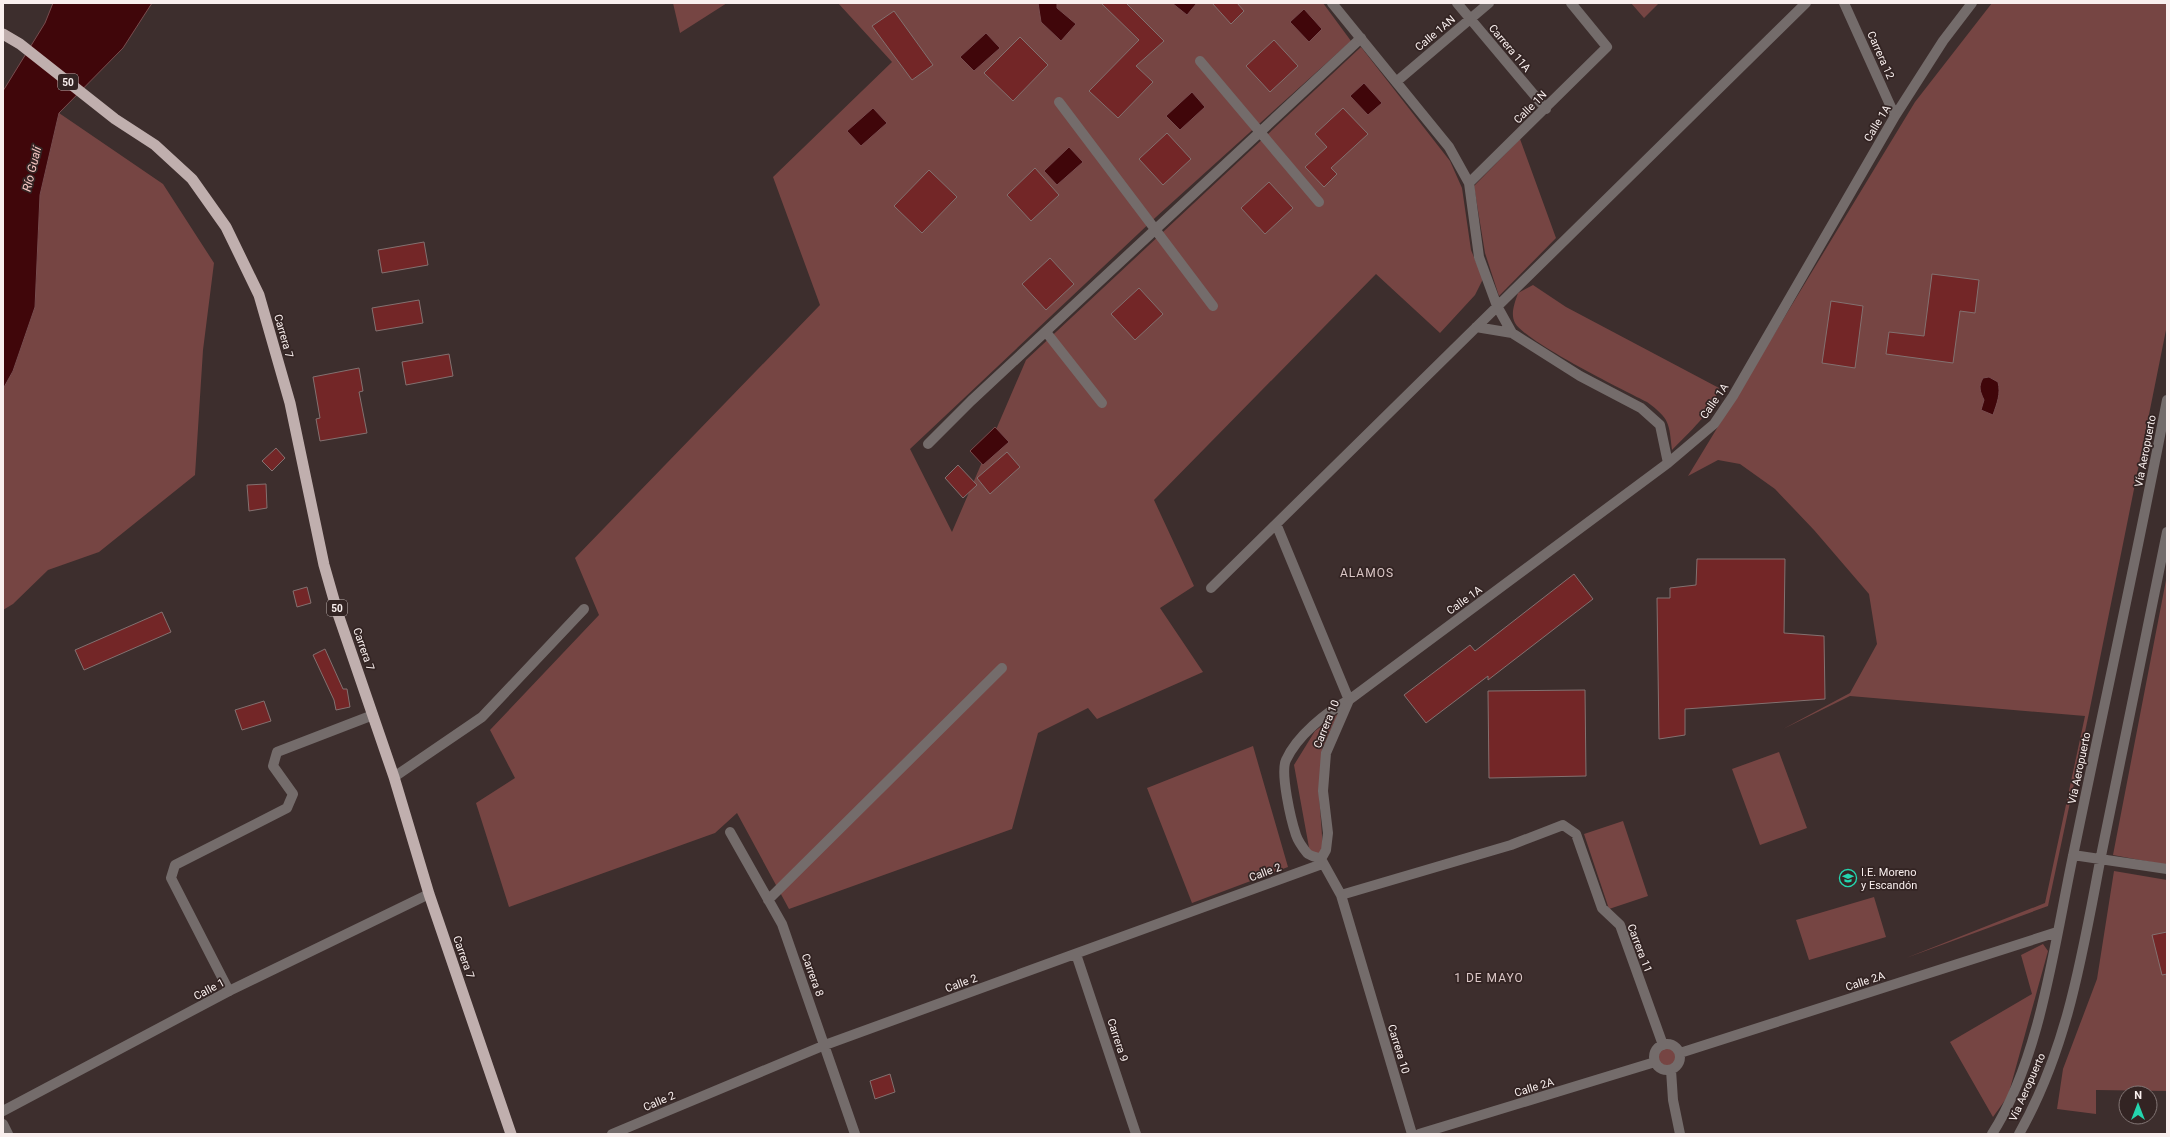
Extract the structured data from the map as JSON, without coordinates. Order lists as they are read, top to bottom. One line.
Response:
{"streets":{"highway":["50","Carrera 7"],"street":["Calle 1AN","Carrera 11A","Carrera 12","Calle 1N","Calle 1A","Vía Aeropuerto","Carrera 10","Calle 2","Carrera 11","Carrera 8","Calle 2A","Calle 1","Carrera 9"]},"crossings":[["Calle 1AN","Carrera 11A"],["Carrera 11A","Calle 1N"],["Carrera 12","Calle 1A"],["Calle 1A","Carrera 10"],["Carrera 7","Calle 1"],["Vía Aeropuerto","Calle 2A"],["Carrera 10","Calle 2"],["Carrera 10","Carrera 11"],["Calle 2","Carrera 8"],["Calle 2","Carrera 9"],["Carrera 11","Calle 2A"]],"districts":["ALAMOS","1 DE MAYO"],"water":["Río Gualí"],"places":{"school or university":["I.E. Moreno y Escandón"]},"north":"top"}
